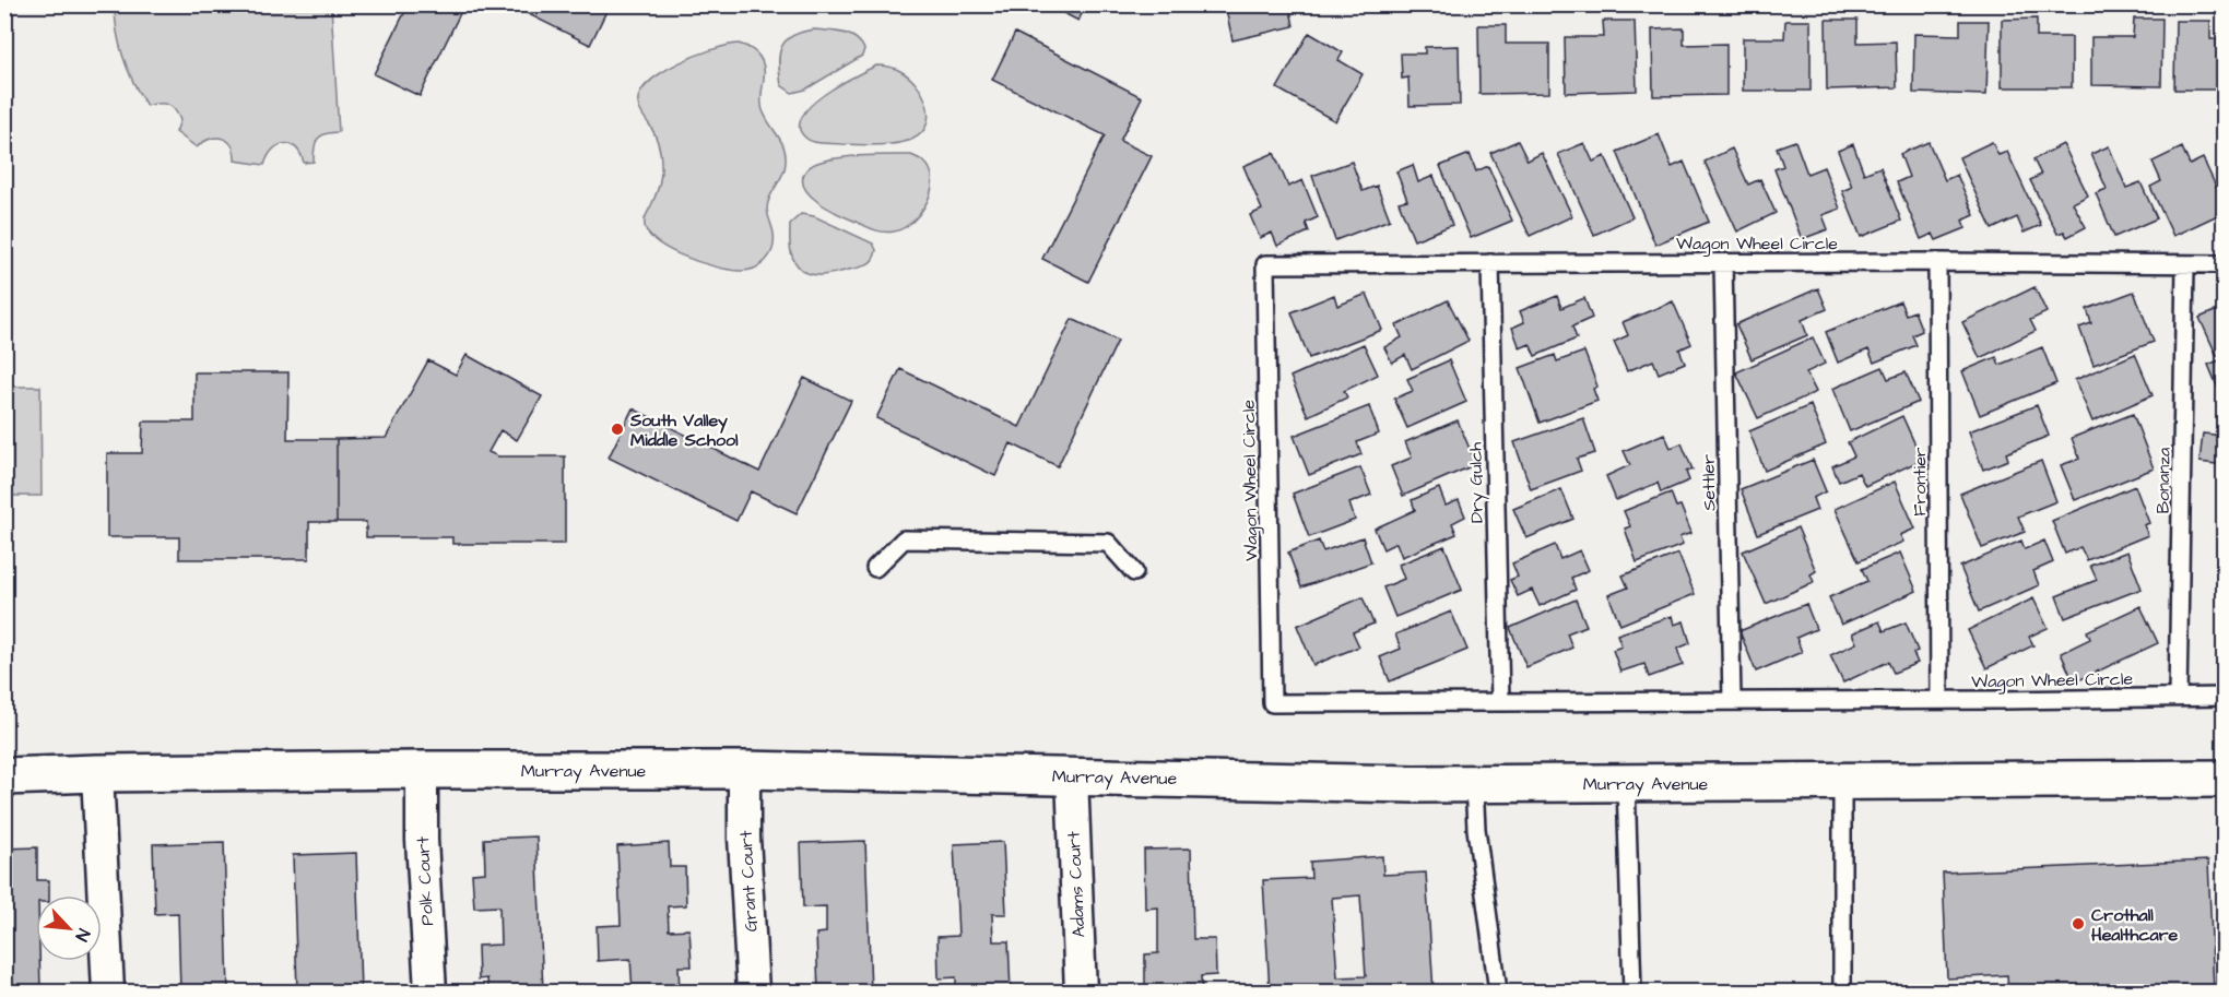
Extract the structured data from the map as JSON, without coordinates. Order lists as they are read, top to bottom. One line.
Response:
{"streets":{"street":["Murray Avenue","Polk Court","Grant Court","Adams Court"],"lane":["Wagon Wheel Circle","Bonanza","Frontier","Dry Gulch","Settler"]},"crossings":[["Wagon Wheel Circle","Bonanza"],["Wagon Wheel Circle","Frontier"],["Wagon Wheel Circle","Dry Gulch"],["Wagon Wheel Circle","Settler"],["Murray Avenue","Polk Court"],["Murray Avenue","Grant Court"],["Murray Avenue","Adams Court"]],"places":["South Valley Middle School","Crothall Healthcare"],"north":"bottom right"}
